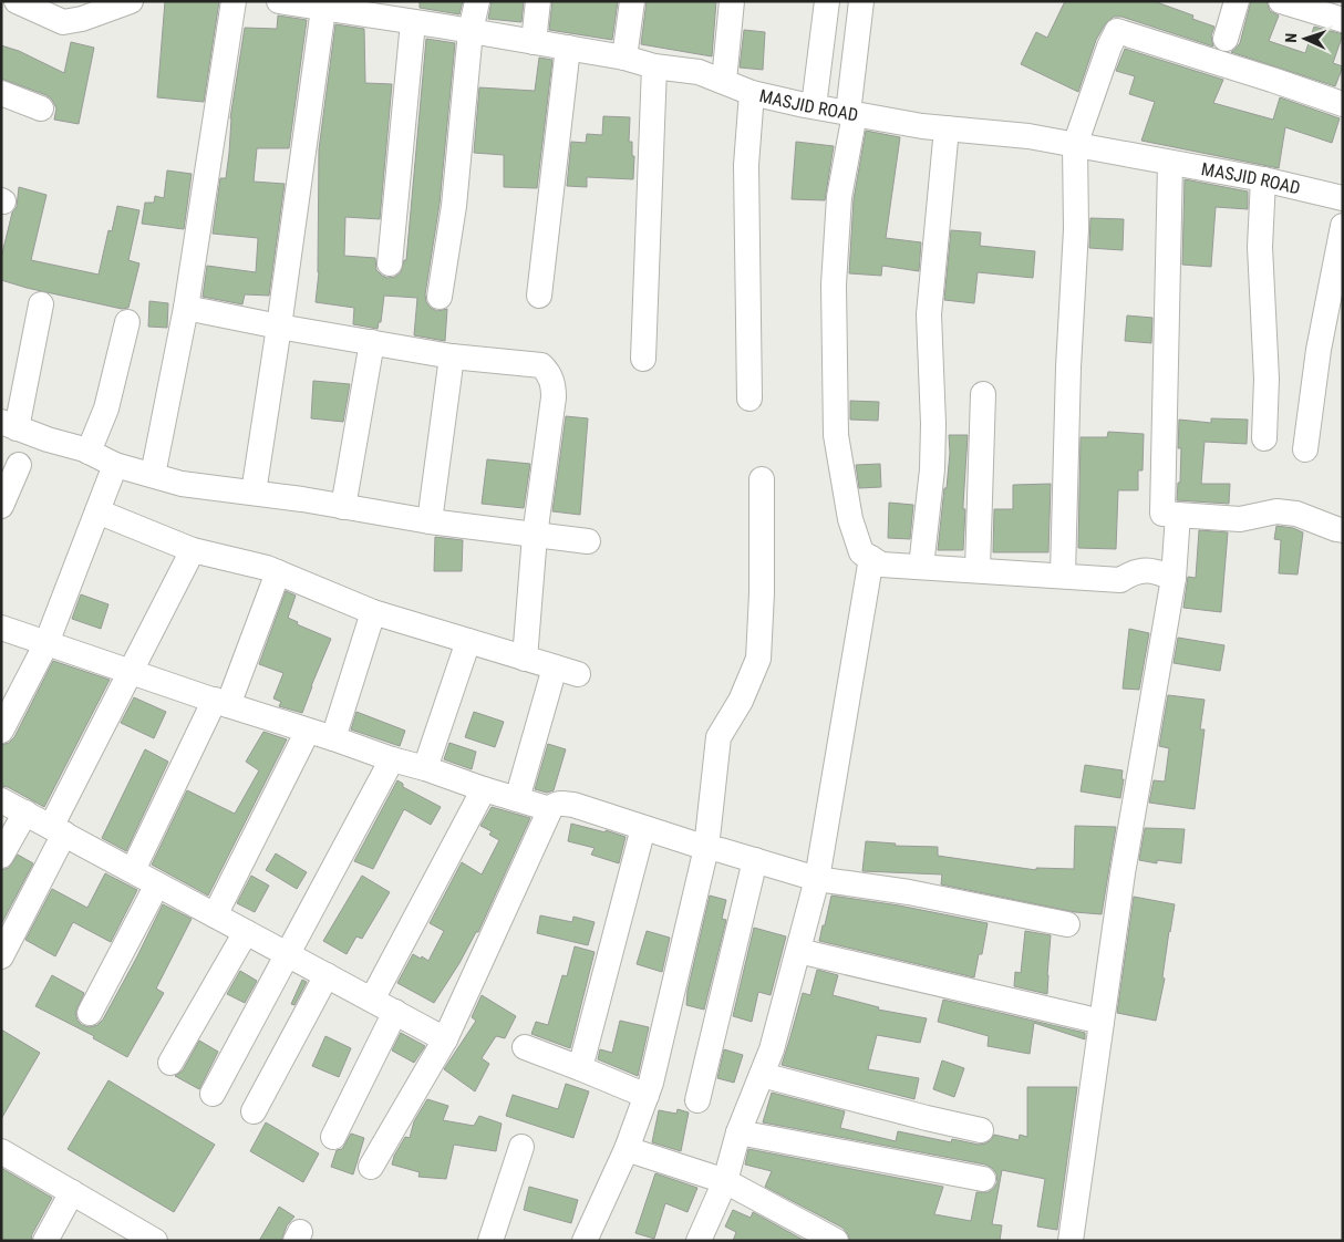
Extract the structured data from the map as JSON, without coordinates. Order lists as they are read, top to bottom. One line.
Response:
{"streets":{"street":["MASJID ROAD"]},"north":"left"}
